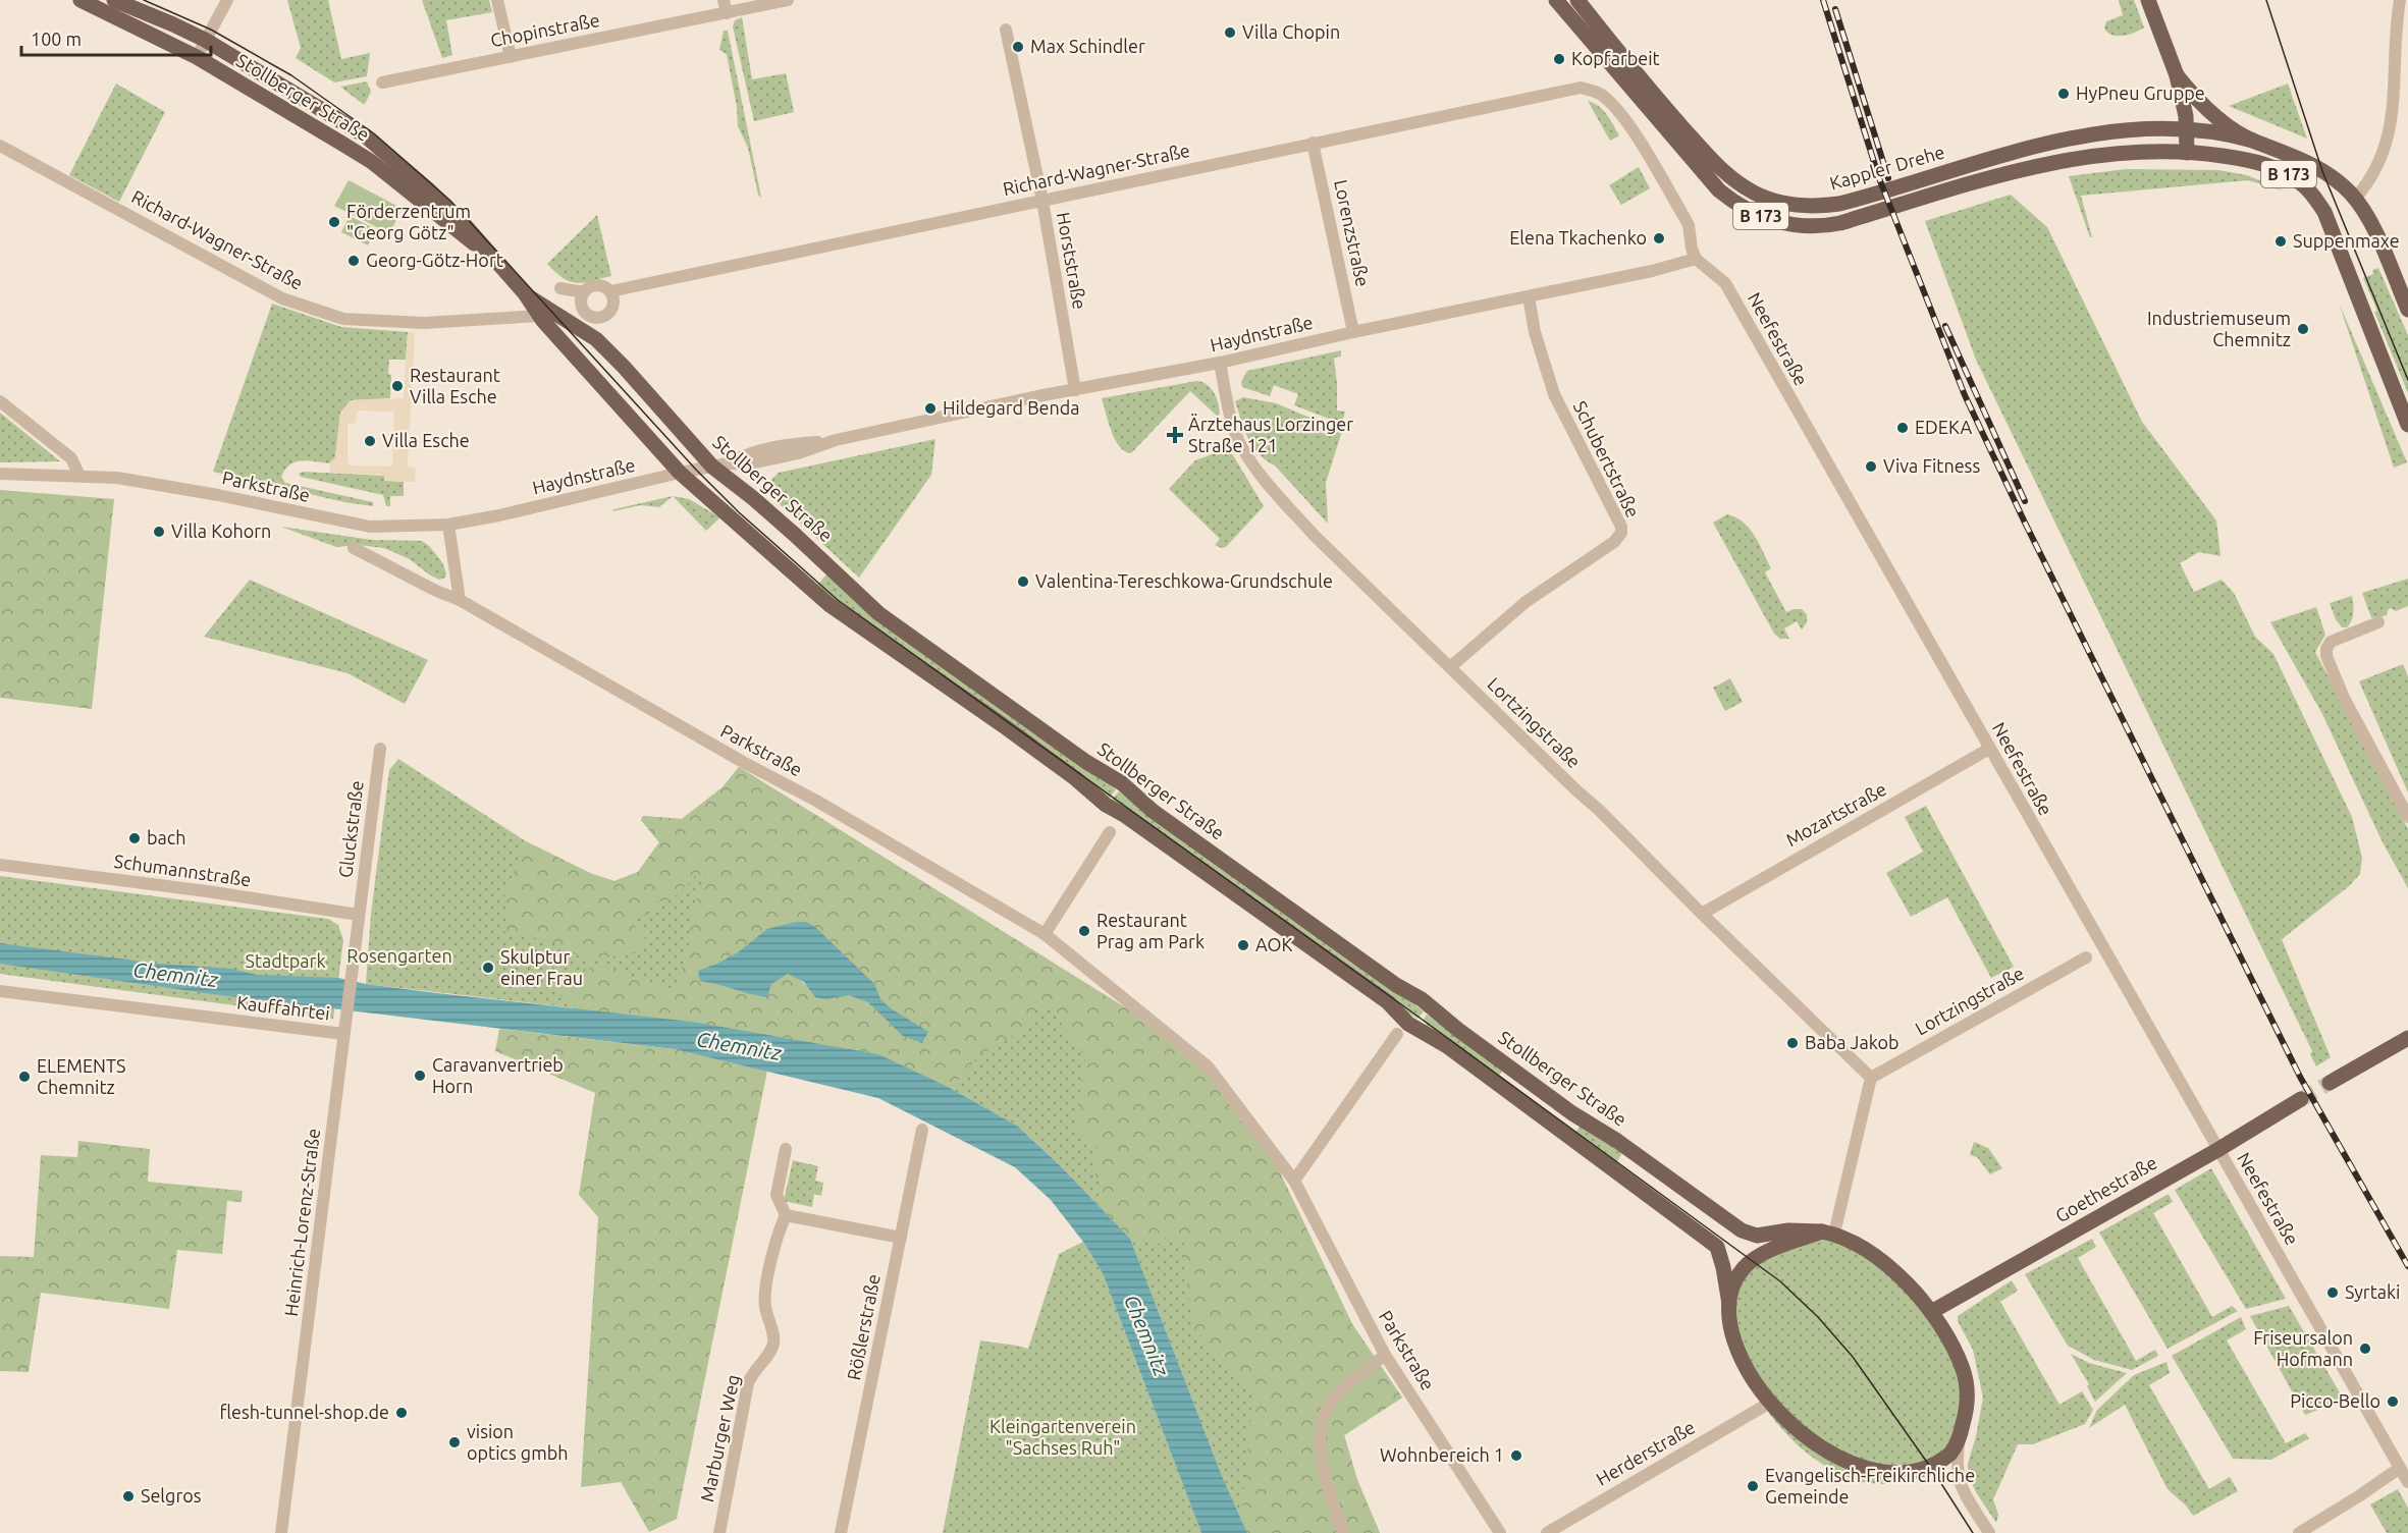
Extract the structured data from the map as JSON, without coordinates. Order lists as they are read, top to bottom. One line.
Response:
{"streets":{"main road":["Stollberger Straße","Kappler Drehe","B 173","Goethestraße"],"street":["Chopinstraße","Richard-Wagner-Straße","Lorenzstraße","Horststraße","Haydnstraße","Neefestraße","Schubertstraße","Parkstraße","Lortzingstraße","Mozartstraße","Gluckstraße","Schumannstraße","Kauffahrtei","Heinrich-Lorenz-Straße","Rößlerstraße","Marburger Weg","Herderstraße"]},"crossings":[["Stollberger Straße","Richard-Wagner-Straße"],["Stollberger Straße","Haydnstraße"],["Stollberger Straße","Herderstraße"],["Kappler Drehe","B 173"],["Richard-Wagner-Straße","Lorenzstraße"],["Richard-Wagner-Straße","Horststraße"],["Richard-Wagner-Straße","Haydnstraße"],["Richard-Wagner-Straße","Neefestraße"],["Lorenzstraße","Haydnstraße"],["Horststraße","Haydnstraße"],["Haydnstraße","Neefestraße"],["Haydnstraße","Schubertstraße"],["Haydnstraße","Parkstraße"],["Haydnstraße","Lortzingstraße"],["Neefestraße","Mozartstraße"],["Neefestraße","Goethestraße"],["Schubertstraße","Lortzingstraße"],["Lortzingstraße","Mozartstraße"],["Gluckstraße","Schumannstraße"],["Gluckstraße","Heinrich-Lorenz-Straße"],["Schumannstraße","Heinrich-Lorenz-Straße"],["Kauffahrtei","Heinrich-Lorenz-Straße"]],"water":["Chemnitz"],"parks":["Rosengarten","Stadtpark","Kleingartenverein \"Sachses Ruh\""],"places":{"other":["Villa Chopin","Max Schindler","Kopfarbeit","HyPneu Gruppe","Förderzentrum \"Georg Götz\"","Elena Tkachenko","Suppenmaxe","Georg-Götz-Hort","Industriemuseum Chemnitz","Restaurant Villa Esche","Hildegard Benda","EDEKA","Villa Esche","Viva Fitness","Villa Kohorn","Valentina-Tereschkowa-Grundschule","bach","Restaurant Prag am Park","AOK","Skulptur einer Frau","Baba Jakob","Caravanvertrieb Horn","ELEMENTS Chemnitz","Syrtaki","Friseursalon Hofmann","Picco-Bello","flesh-tunnel-shop.de","vision optics gmbh","Wohnbereich 1","Evangelisch-Freikirchliche Gemeinde","Selgros"],"health":["Ärztehaus Lorzinger Straße 121"]},"scale_bar":"100 m"}
